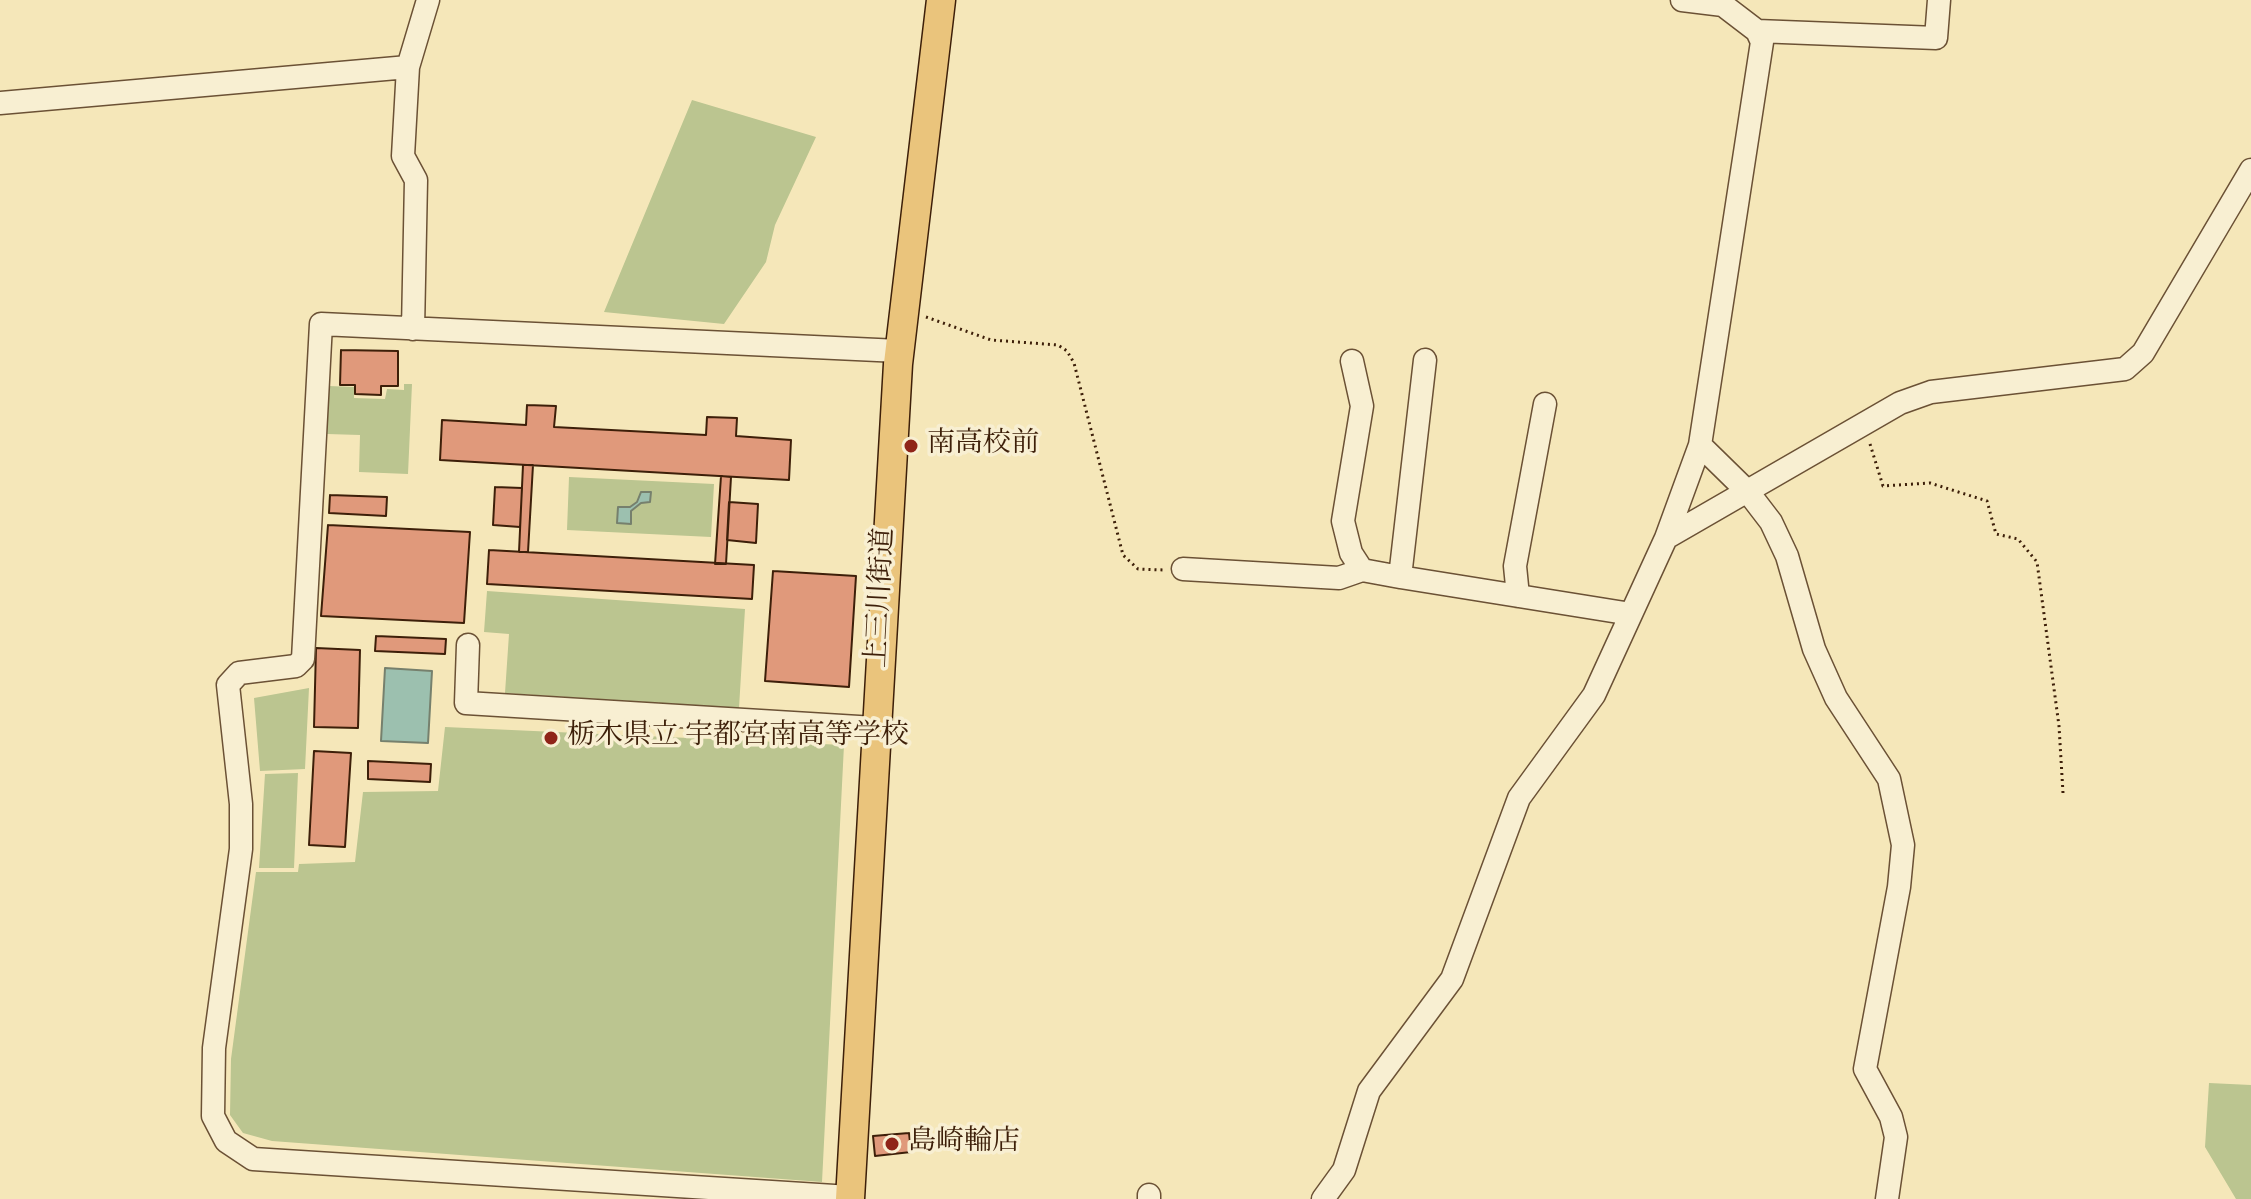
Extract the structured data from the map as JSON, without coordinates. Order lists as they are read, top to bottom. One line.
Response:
{"streets":{"main road":["上三川街道"]},"places":["南高校前","栃木県立 宇都宮南高等学校","島崎輪店"]}
